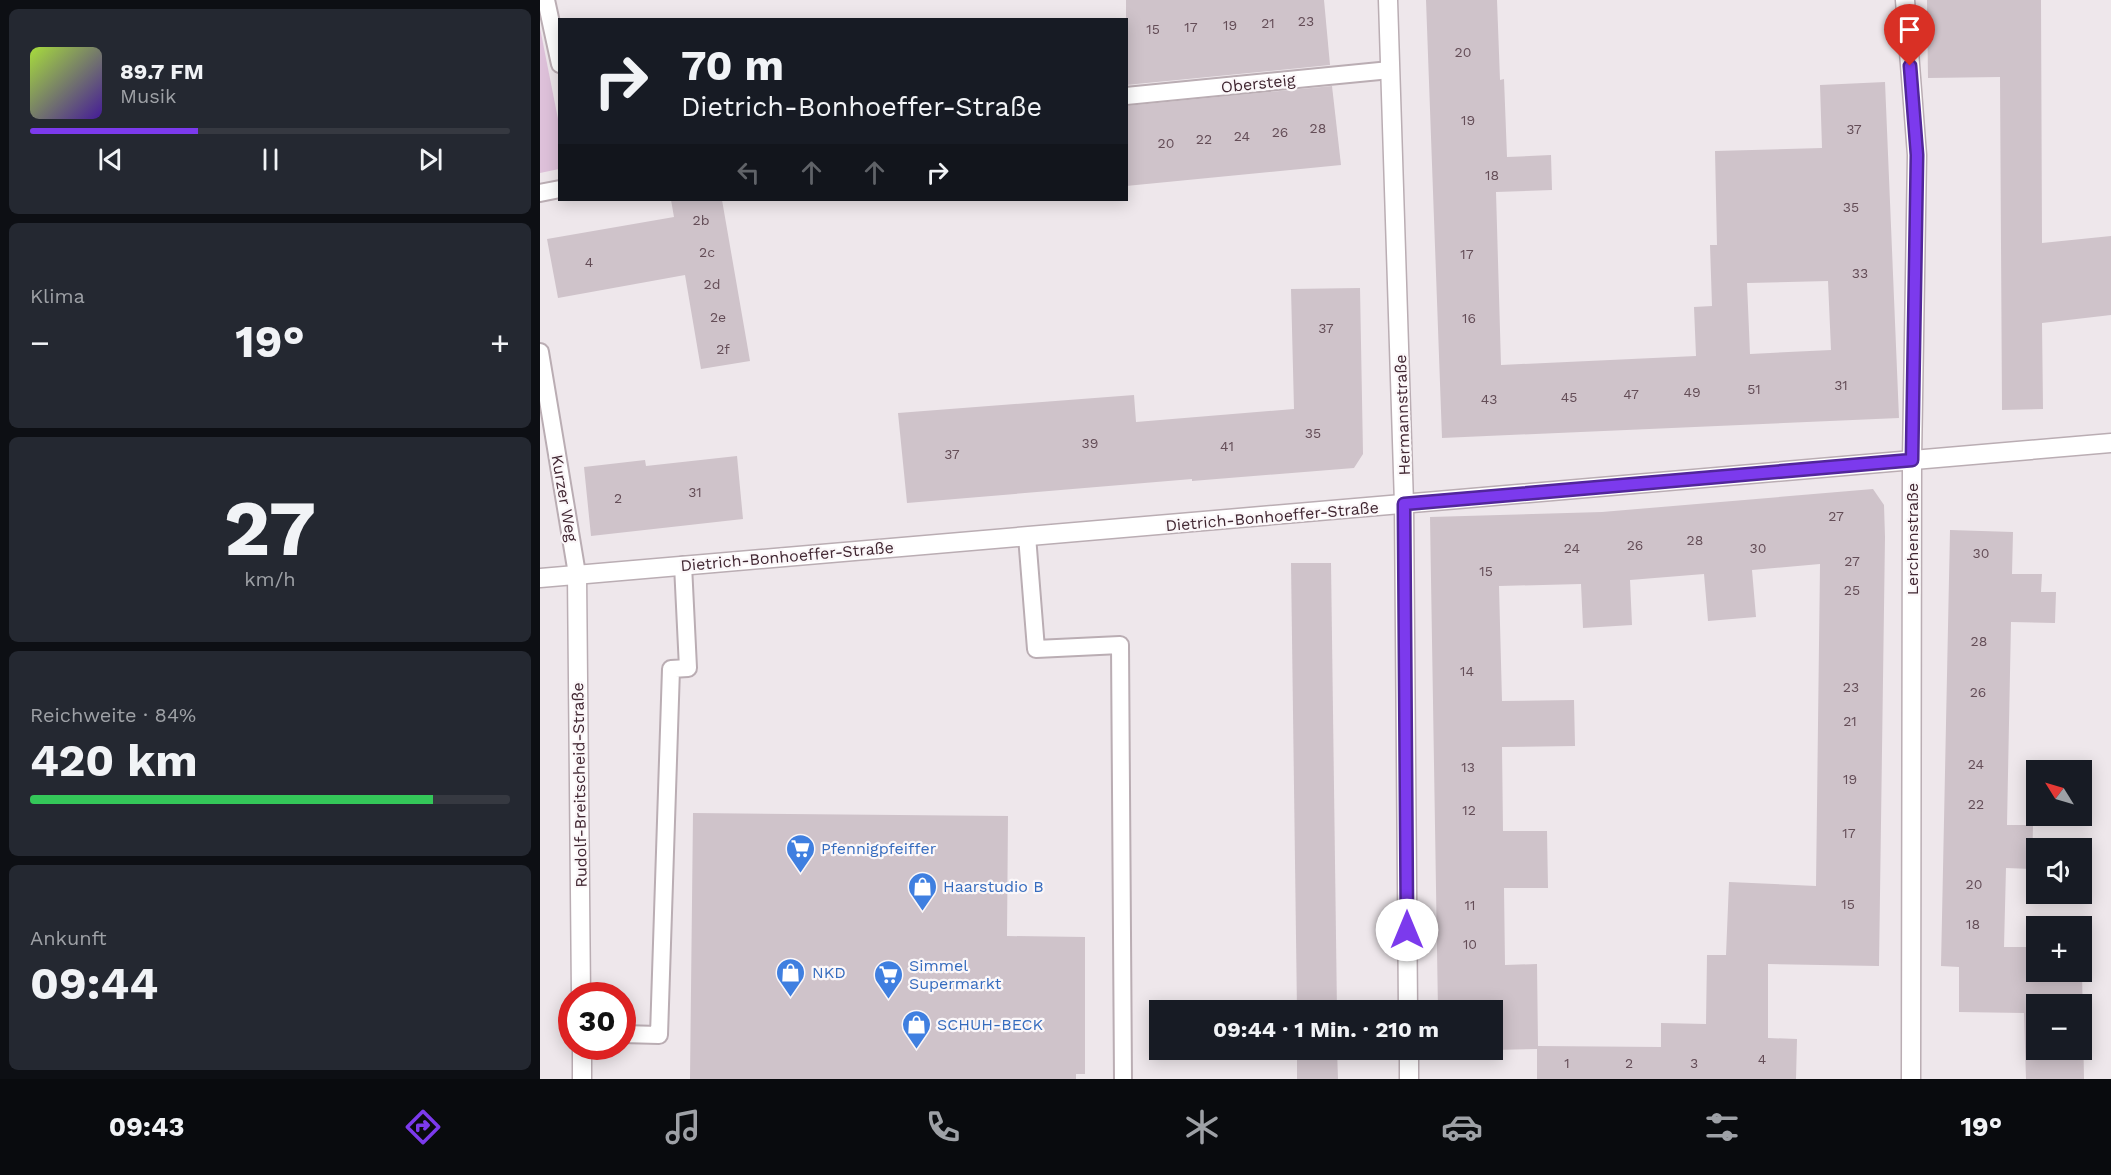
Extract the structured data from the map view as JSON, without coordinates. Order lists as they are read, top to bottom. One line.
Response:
{"streets":{"street":["Hermannstraße","Dietrich-Bonhoeffer-Straße","Lerchenstraße","Rudolf-Breitscheid-Straße"],"lane":["Obersteig","Kurzer Weg"]},"crossings":[["Obersteig","Hermannstraße"],["Hermannstraße","Dietrich-Bonhoeffer-Straße"],["Kurzer Weg","Dietrich-Bonhoeffer-Straße"],["Kurzer Weg","Rudolf-Breitscheid-Straße"],["Dietrich-Bonhoeffer-Straße","Lerchenstraße"],["Dietrich-Bonhoeffer-Straße","Rudolf-Breitscheid-Straße"]],"places":{"supermarket":["Pfennigpfeiffer","Simmel Supermarkt"],"shop":["Haarstudio B","NKD","SCHUH-BECK"]},"house_numbers":["23","21","19","17","15","20","19","28","37","26","24","22","20","18","35","2b","2c","17","4","33","2d","2e","16","37","2f","31","51","49","47","45","43","35","39","41","37","31","2","27","28","26","24","30","30","27","15","25","28","14","23","26","21","24","13","19","22","12","17","20","15","11","18","10","4","1","2","3"],"north":"top left","page":{"turn":["70 m","Dietrich-Bonhoeffer-Straße"],"song":["89.7 FM","Musik"],"tile":["Klima",["27","km/h"],["Reichweite · 84%","420 km"],["Ankunft","09:44"]],"heat":["−","19°","+"],"map_buttons":["+","−"],"limit":"30","trip":"09:44 · 1 Min. · 210 m","tabs":["09:43","19°"]}}
